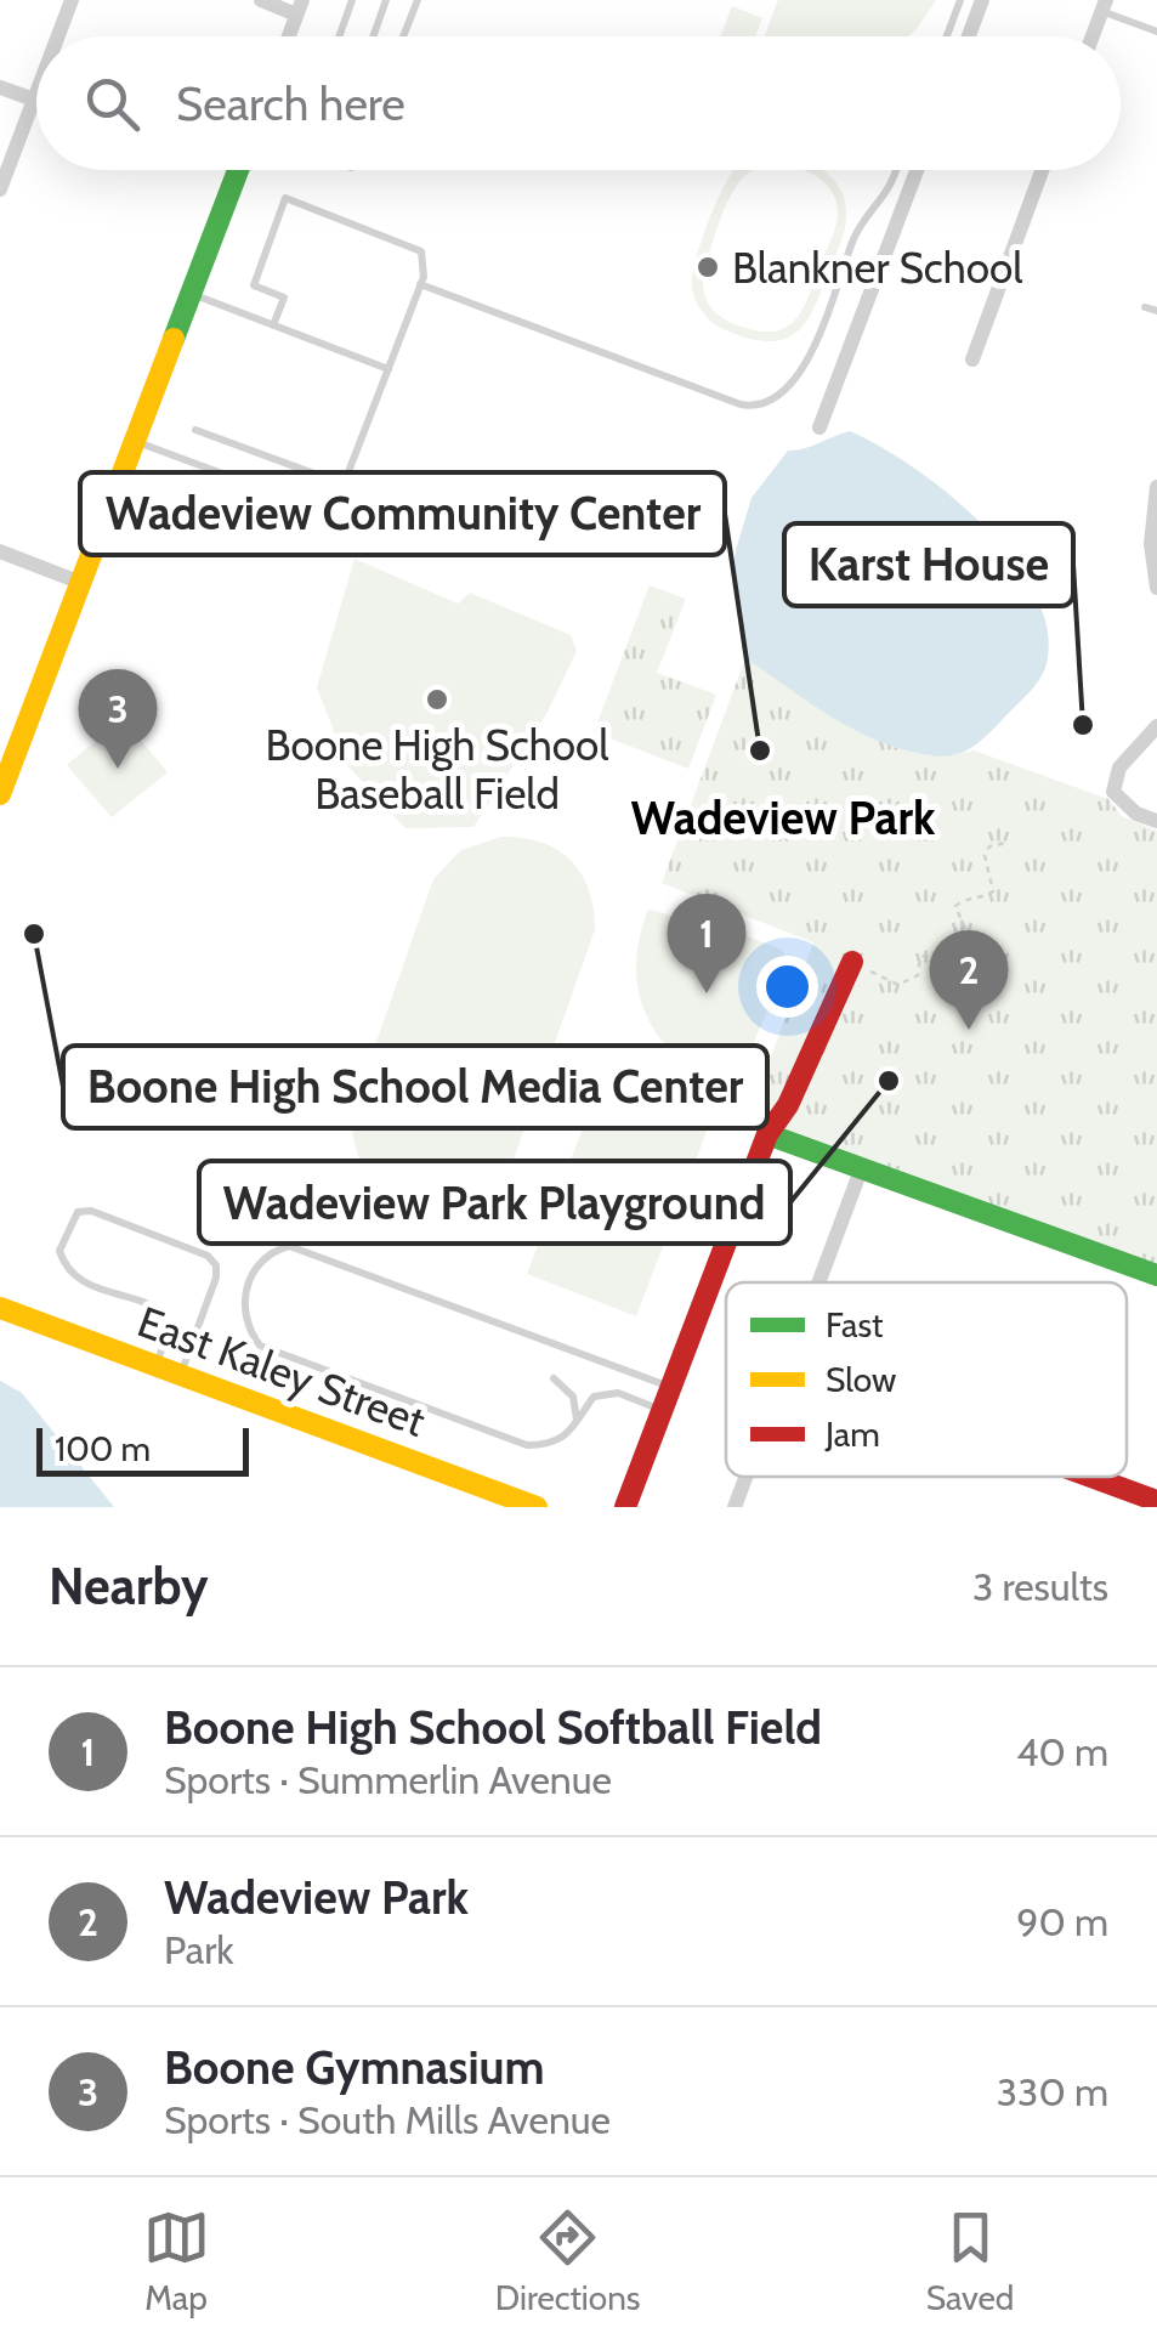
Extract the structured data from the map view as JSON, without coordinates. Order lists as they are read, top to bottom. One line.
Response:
{"streets":{"street":["East Kaley Street"]},"districts":["Wadeview Park"],"places":["Blankner School","Boone High School Baseball Field","Karst House","Wadeview Community Center","Boone High School Media Center","Wadeview Park Playground"],"legend":["Fast","Slow","Jam"],"scale_bar":"100 m","page":{"search":"Search here","pins":["3","1","2"],"scale":"100 m","heading":["Nearby","3 results"],"list":[{"mark":"1","name":"Boone High School Softball Field","note":"Sports · Summerlin Avenue","value":"40 m"},{"mark":"2","name":"Wadeview Park","note":"Park","value":"90 m"},{"mark":"3","name":"Boone Gymnasium","note":"Sports · South Mills Avenue","value":"330 m"}],"nav":["Map","Directions","Saved"]}}
